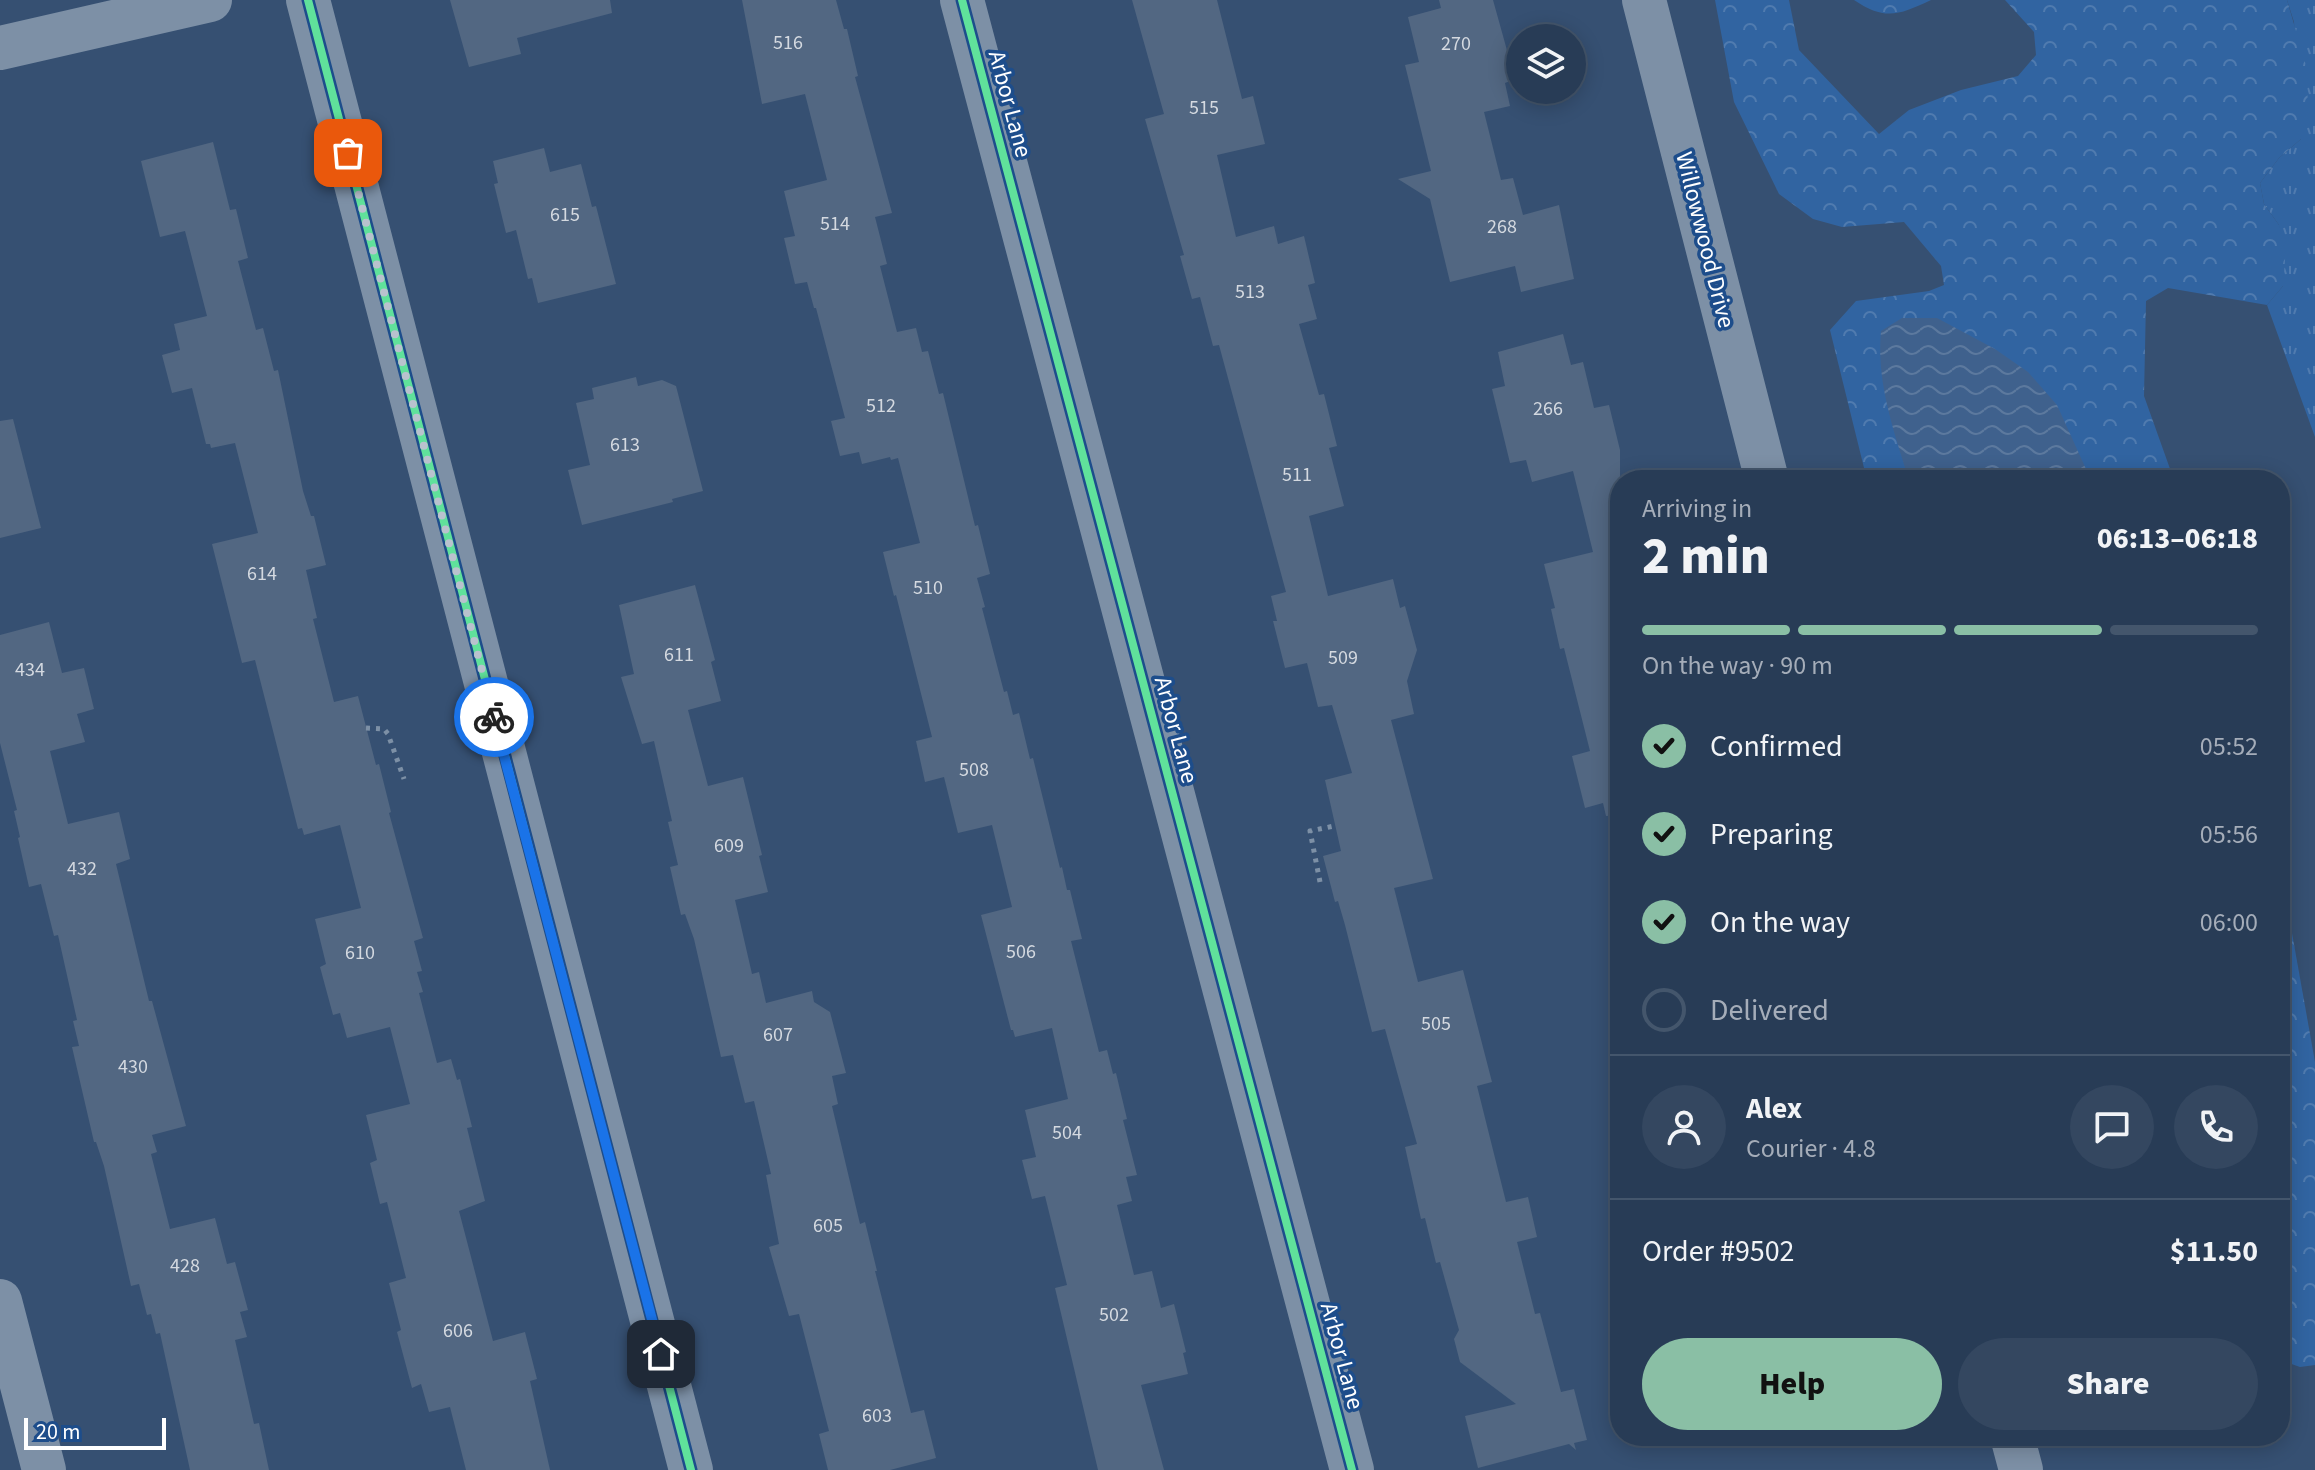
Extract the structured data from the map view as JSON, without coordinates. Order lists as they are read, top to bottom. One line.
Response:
{"streets":{"street":["Arbor Lane","Willowwood Drive"]},"house_numbers":["516","270","515","615","514","268","513","512","266","613","511","614","510","611","509","434","508","609","432","506","610","505","607","430","504","605","428","502","606","603"],"scale_bar":"20 m","page":{"heading":["2 min","Arriving in","06:13–06:18"],"panel":["Alex","Courier · 4.8","Order #9502","$11.50"],"bar":"On the way · 90 m","list":[["Confirmed","05:52"],["Preparing","05:56"],["On the way","06:00"],"Delivered"],"buttons":["Help","Share"],"scale":"20 m"}}
